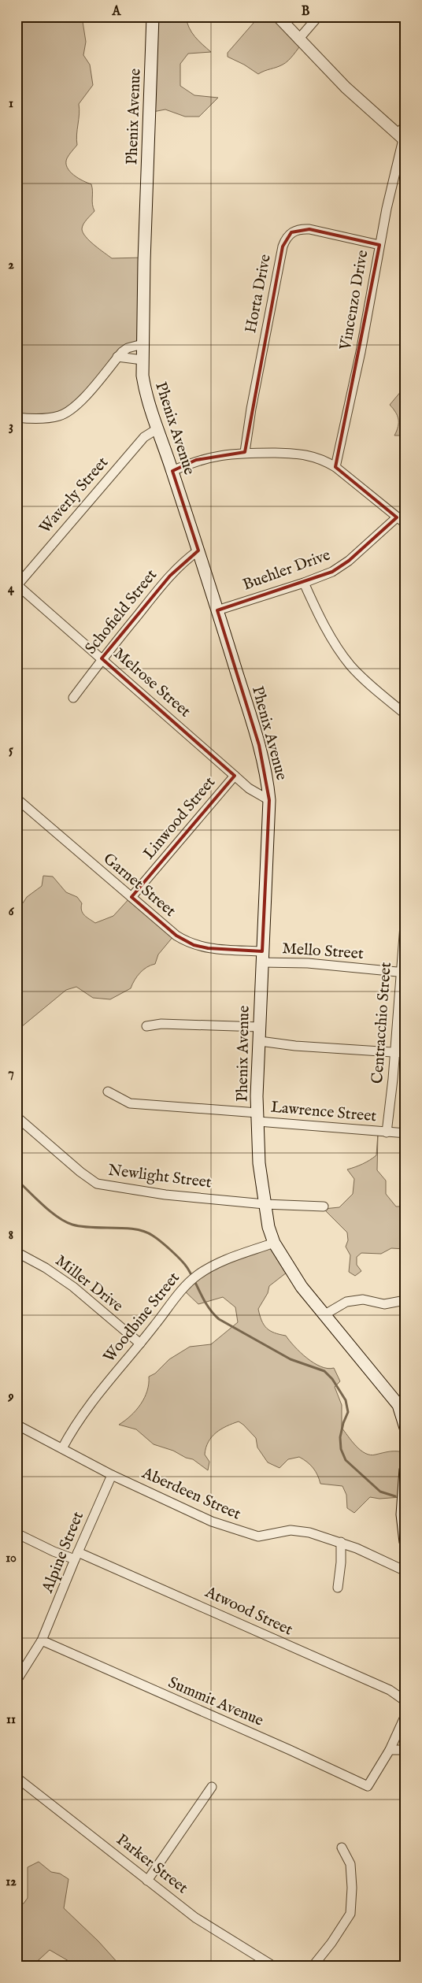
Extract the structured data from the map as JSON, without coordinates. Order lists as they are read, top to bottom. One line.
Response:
{"streets":{"main road":["Phenix Avenue"],"street":["Horta Drive","Vincenzo Drive","Waverly Street","Buehler Drive","Schofield Street","Melrose Street","Linwood Street","Garnet Street","Mello Street","Centracchio Street","Lawrence Street","Newlight Street","Miller Drive","Woodbine Street","Aberdeen Street","Alpine Street","Atwood Street","Summit Avenue","Parker Street"]},"crossings":[["Phenix Avenue","Waverly Street"],["Phenix Avenue","Buehler Drive"],["Phenix Avenue","Schofield Street"],["Phenix Avenue","Melrose Street"],["Phenix Avenue","Garnet Street"],["Phenix Avenue","Mello Street"],["Phenix Avenue","Lawrence Street"],["Phenix Avenue","Newlight Street"],["Phenix Avenue","Woodbine Street"],["Horta Drive","Vincenzo Drive"],["Waverly Street","Melrose Street"],["Schofield Street","Melrose Street"],["Melrose Street","Linwood Street"],["Linwood Street","Garnet Street"],["Garnet Street","Mello Street"],["Mello Street","Centracchio Street"],["Centracchio Street","Lawrence Street"],["Miller Drive","Woodbine Street"],["Woodbine Street","Aberdeen Street"],["Aberdeen Street","Alpine Street"],["Alpine Street","Atwood Street"],["Alpine Street","Summit Avenue"]],"grid":{"columns":["A","B"],"rows":["1","2","3","4","5","6","7","8","9","10","11","12"]}}
